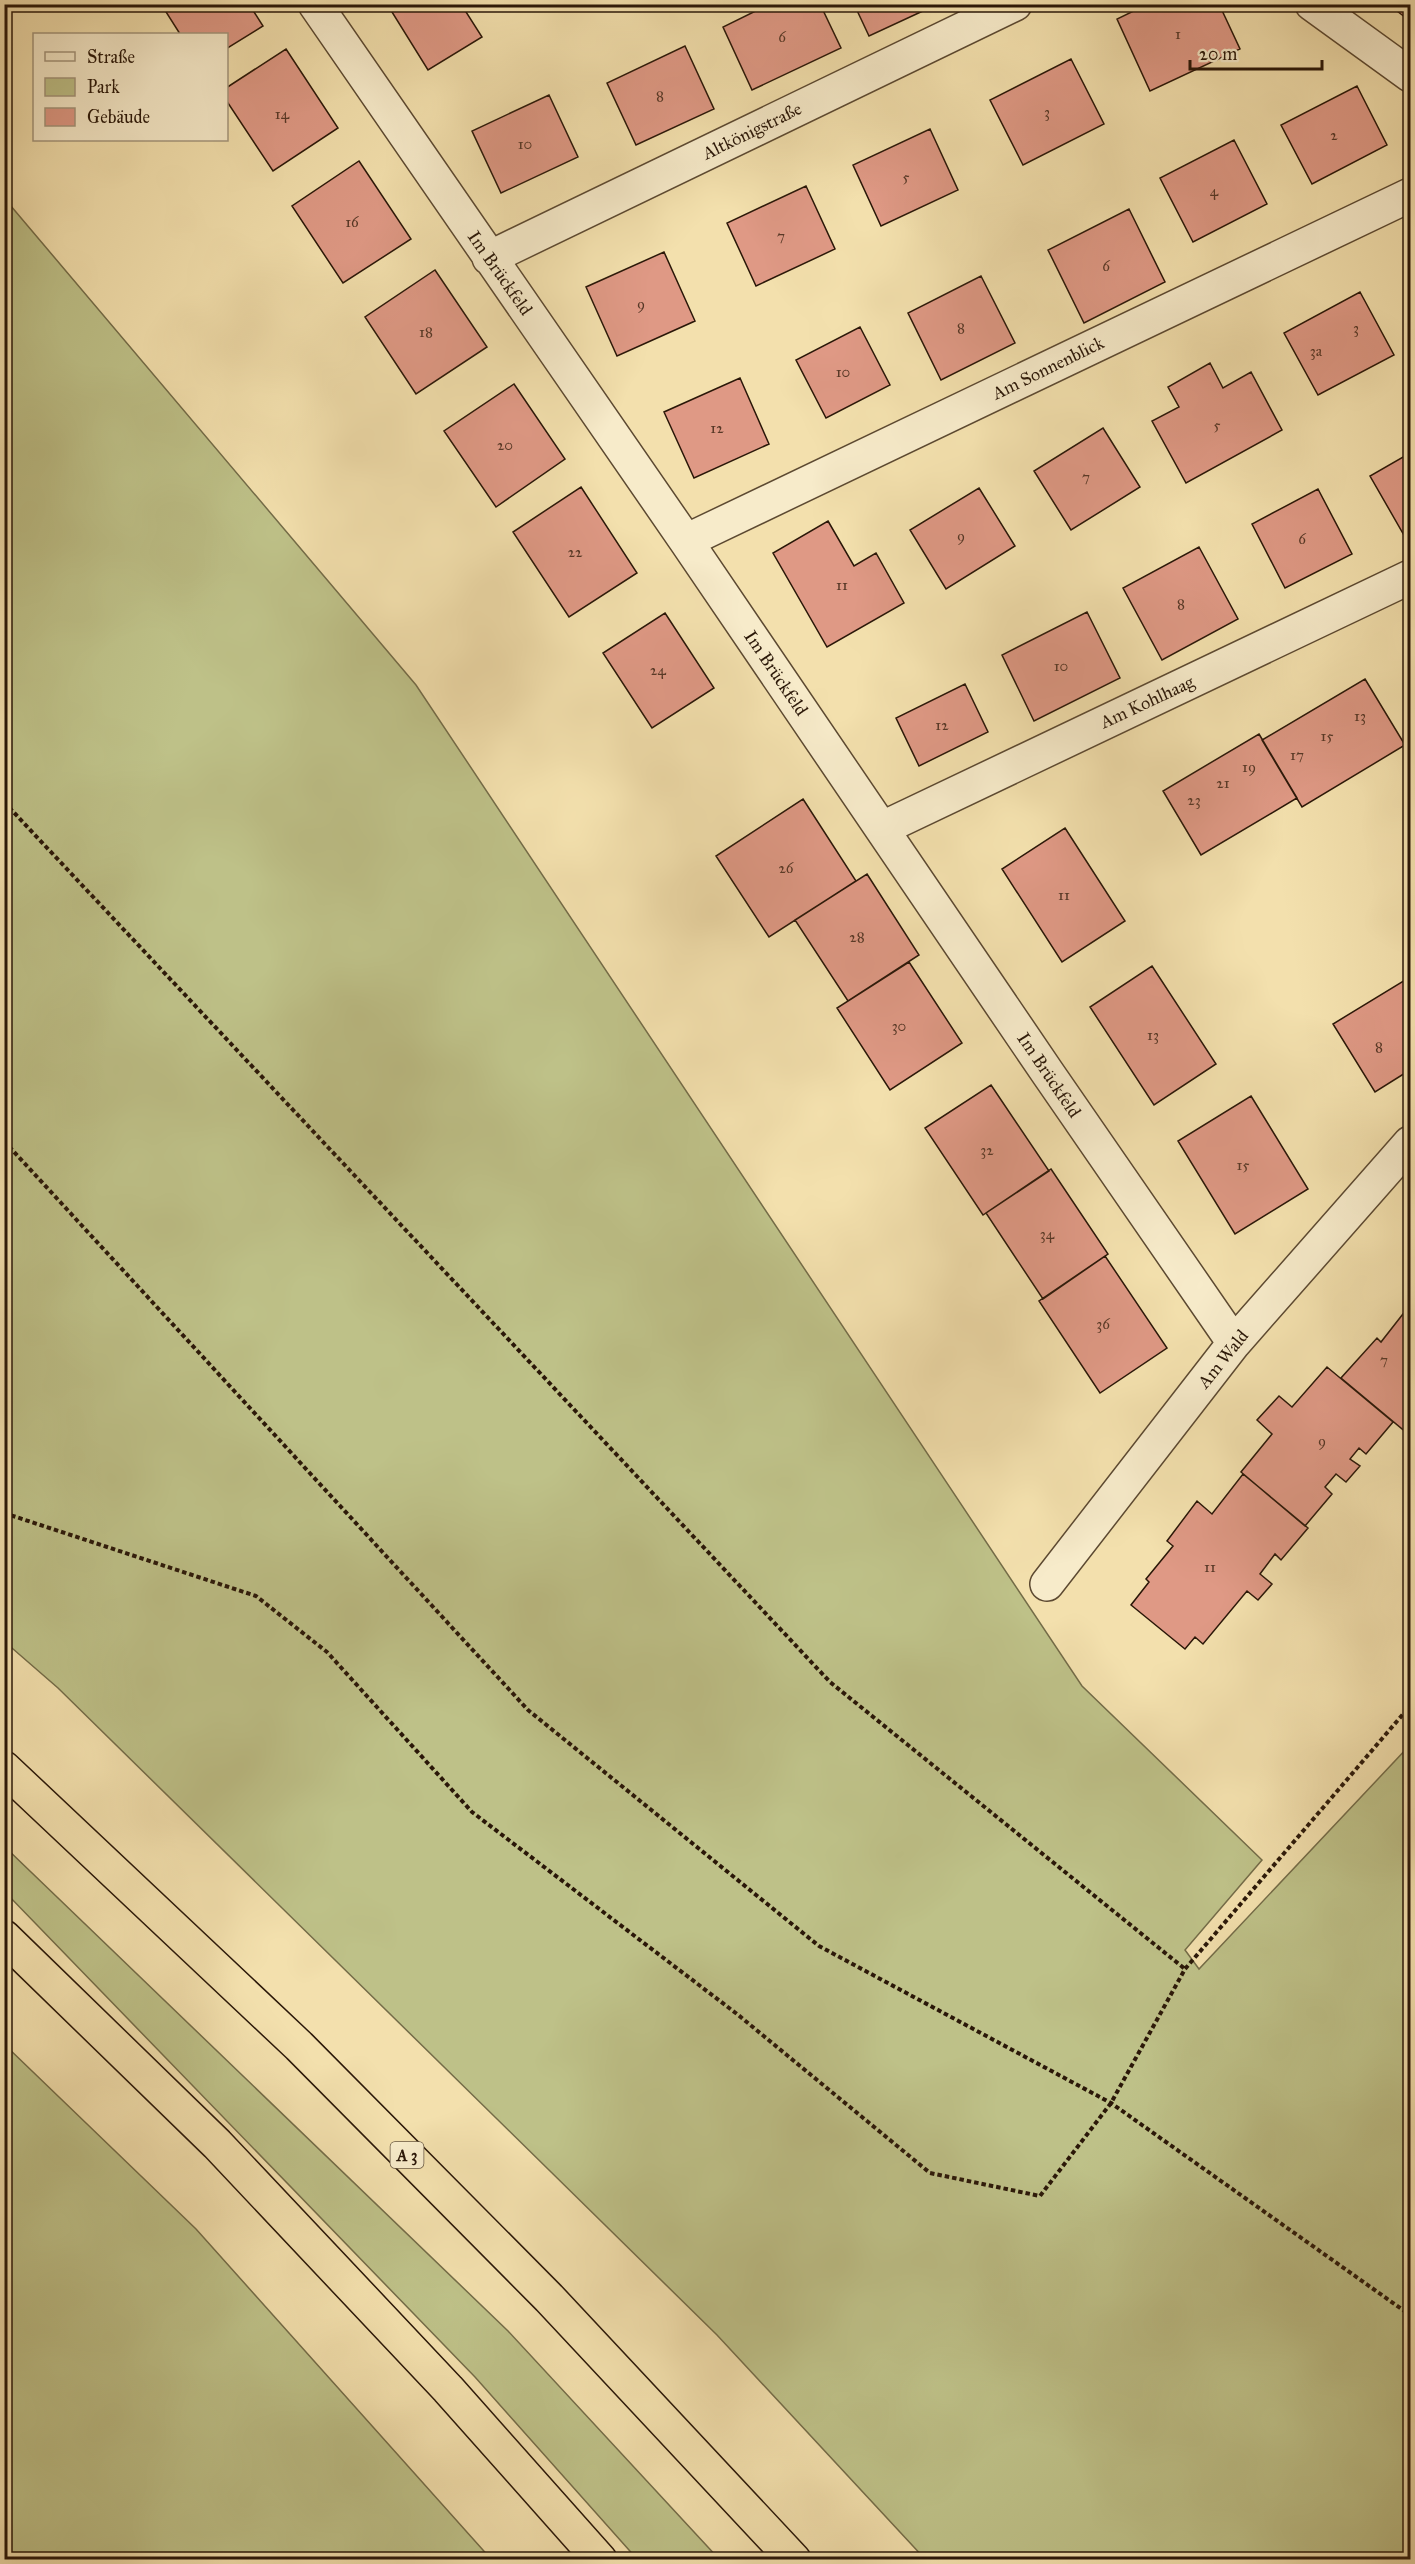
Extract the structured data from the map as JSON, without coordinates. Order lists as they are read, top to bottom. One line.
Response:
{"streets":{"highway":["A 3"],"street":["Altkönigstraße","Im Brückfeld","Am Sonnenblick","Am Kohlhaag","Am Wald"]},"crossings":[["Altkönigstraße","Im Brückfeld"],["Im Brückfeld","Am Sonnenblick"],["Im Brückfeld","Am Kohlhaag"],["Im Brückfeld","Am Wald"]],"house_numbers":["1","6","8","3","14","2","10","5","4","16","7","6","9","8","3","18","3a","10","5","12","20","7","9","6","22","11","8","10","24","13","12","15","17","19","21","23","26","11","28","30","13","8","32","15","34","36","7","9","11"],"legend":["Straße","Park","Gebäude"],"scale_bar":"20 m"}
